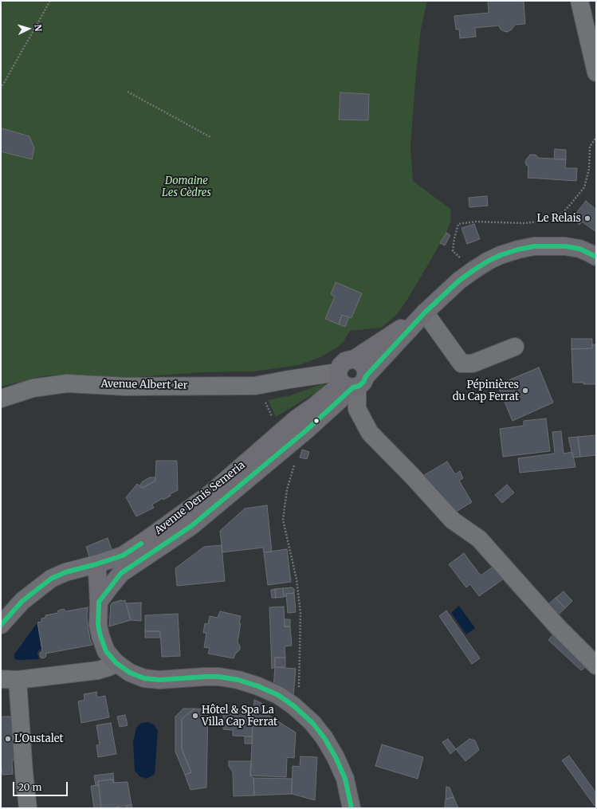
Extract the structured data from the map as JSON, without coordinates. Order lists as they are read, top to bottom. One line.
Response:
{"streets":{"main road":["Avenue Denis Semeria"],"street":["Avenue Albert 1er"]},"crossings":[["Avenue Albert 1er","Avenue Denis Semeria"]],"parks":["Domaine Les Cèdres"],"places":["Le Relais","Pépinières du Cap Ferrat","Hôtel & Spa La Villa Cap Ferrat","L'Oustalet"],"scale_bar":"20 m","north":"right"}
